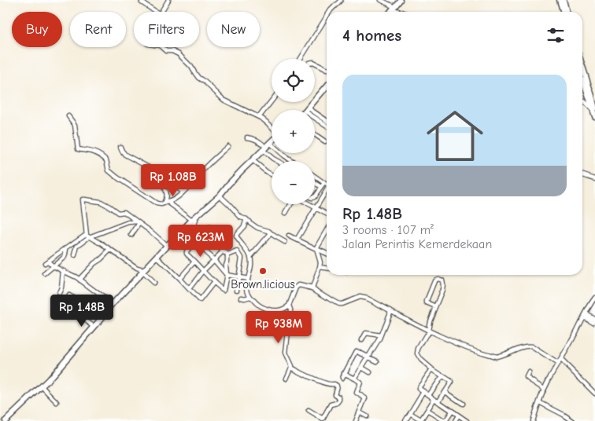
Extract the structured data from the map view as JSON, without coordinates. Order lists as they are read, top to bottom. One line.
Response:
{"places":["Brown.licious"],"page":{"chip":["Buy","Rent","Filters","New"],"heading":"4 homes","map_buttons":["+","−"],"list":[{"name":"Rp 1.48B","note":"3 rooms · 107 m² · Jalan Perintis Kemerdekaan"}],"price":["Rp 1.08B","Rp 623M","Rp 1.48B","Rp 938M"]}}
